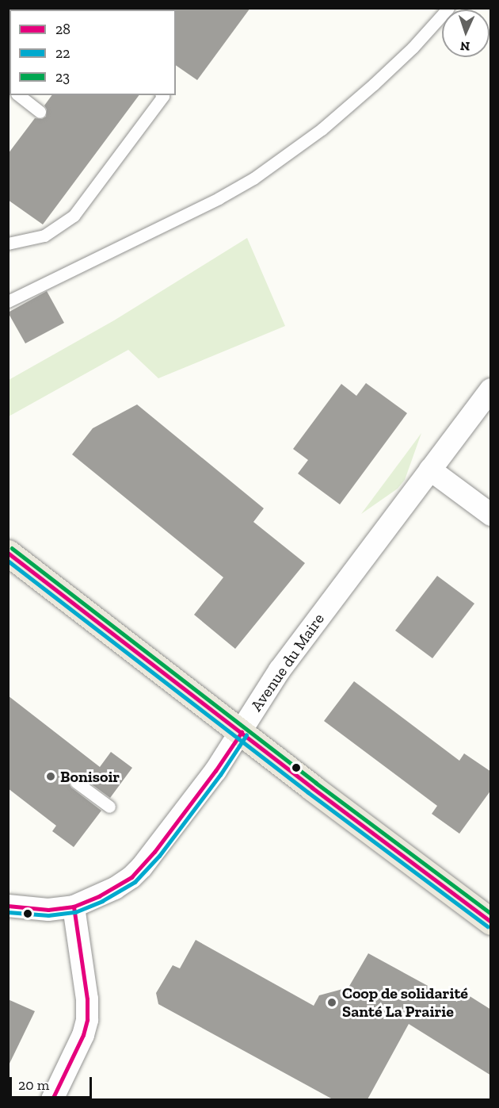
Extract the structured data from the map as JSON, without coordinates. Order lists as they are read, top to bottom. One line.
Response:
{"streets":{"street":["Avenue du Maire"]},"places":["Bonisoir","Coop de solidarité Santé La Prairie"],"lines":["transit line 23","transit line 28","transit line 22"],"legend":["28","22","23"],"scale_bar":"20 m","north":"bottom"}
